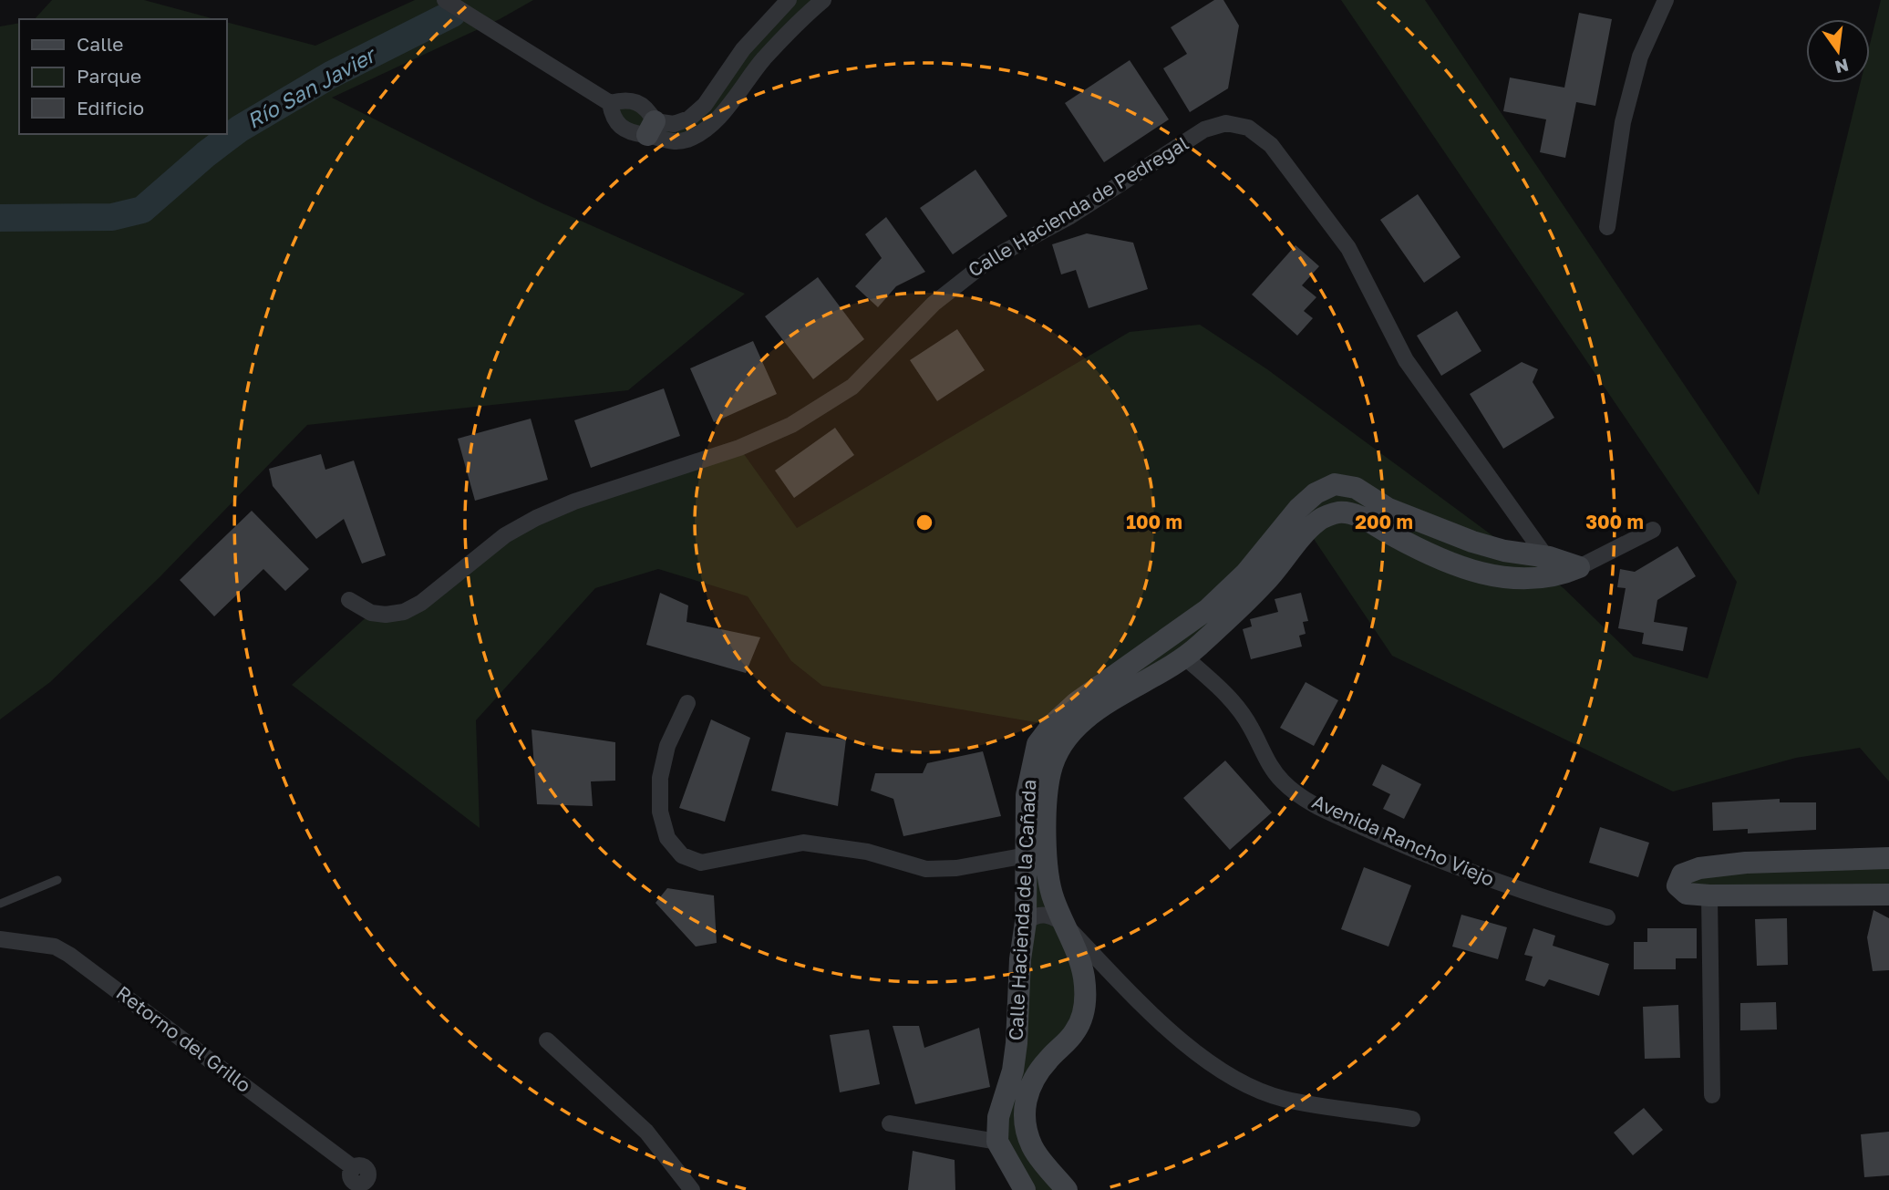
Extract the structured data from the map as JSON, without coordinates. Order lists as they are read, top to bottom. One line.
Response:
{"streets":{"street":["Calle Hacienda de Pedregal","Avenida Rancho Viejo","Calle Hacienda de la Cañada","Retorno del Grillo"]},"crossings":[["Calle Hacienda de Pedregal","Calle Hacienda de la Cañada"],["Avenida Rancho Viejo","Calle Hacienda de la Cañada"]],"water":["Río San Javier"],"legend":["Calle","Parque","Edificio"],"north":"bottom","rings":["100 m","200 m","300 m"]}
